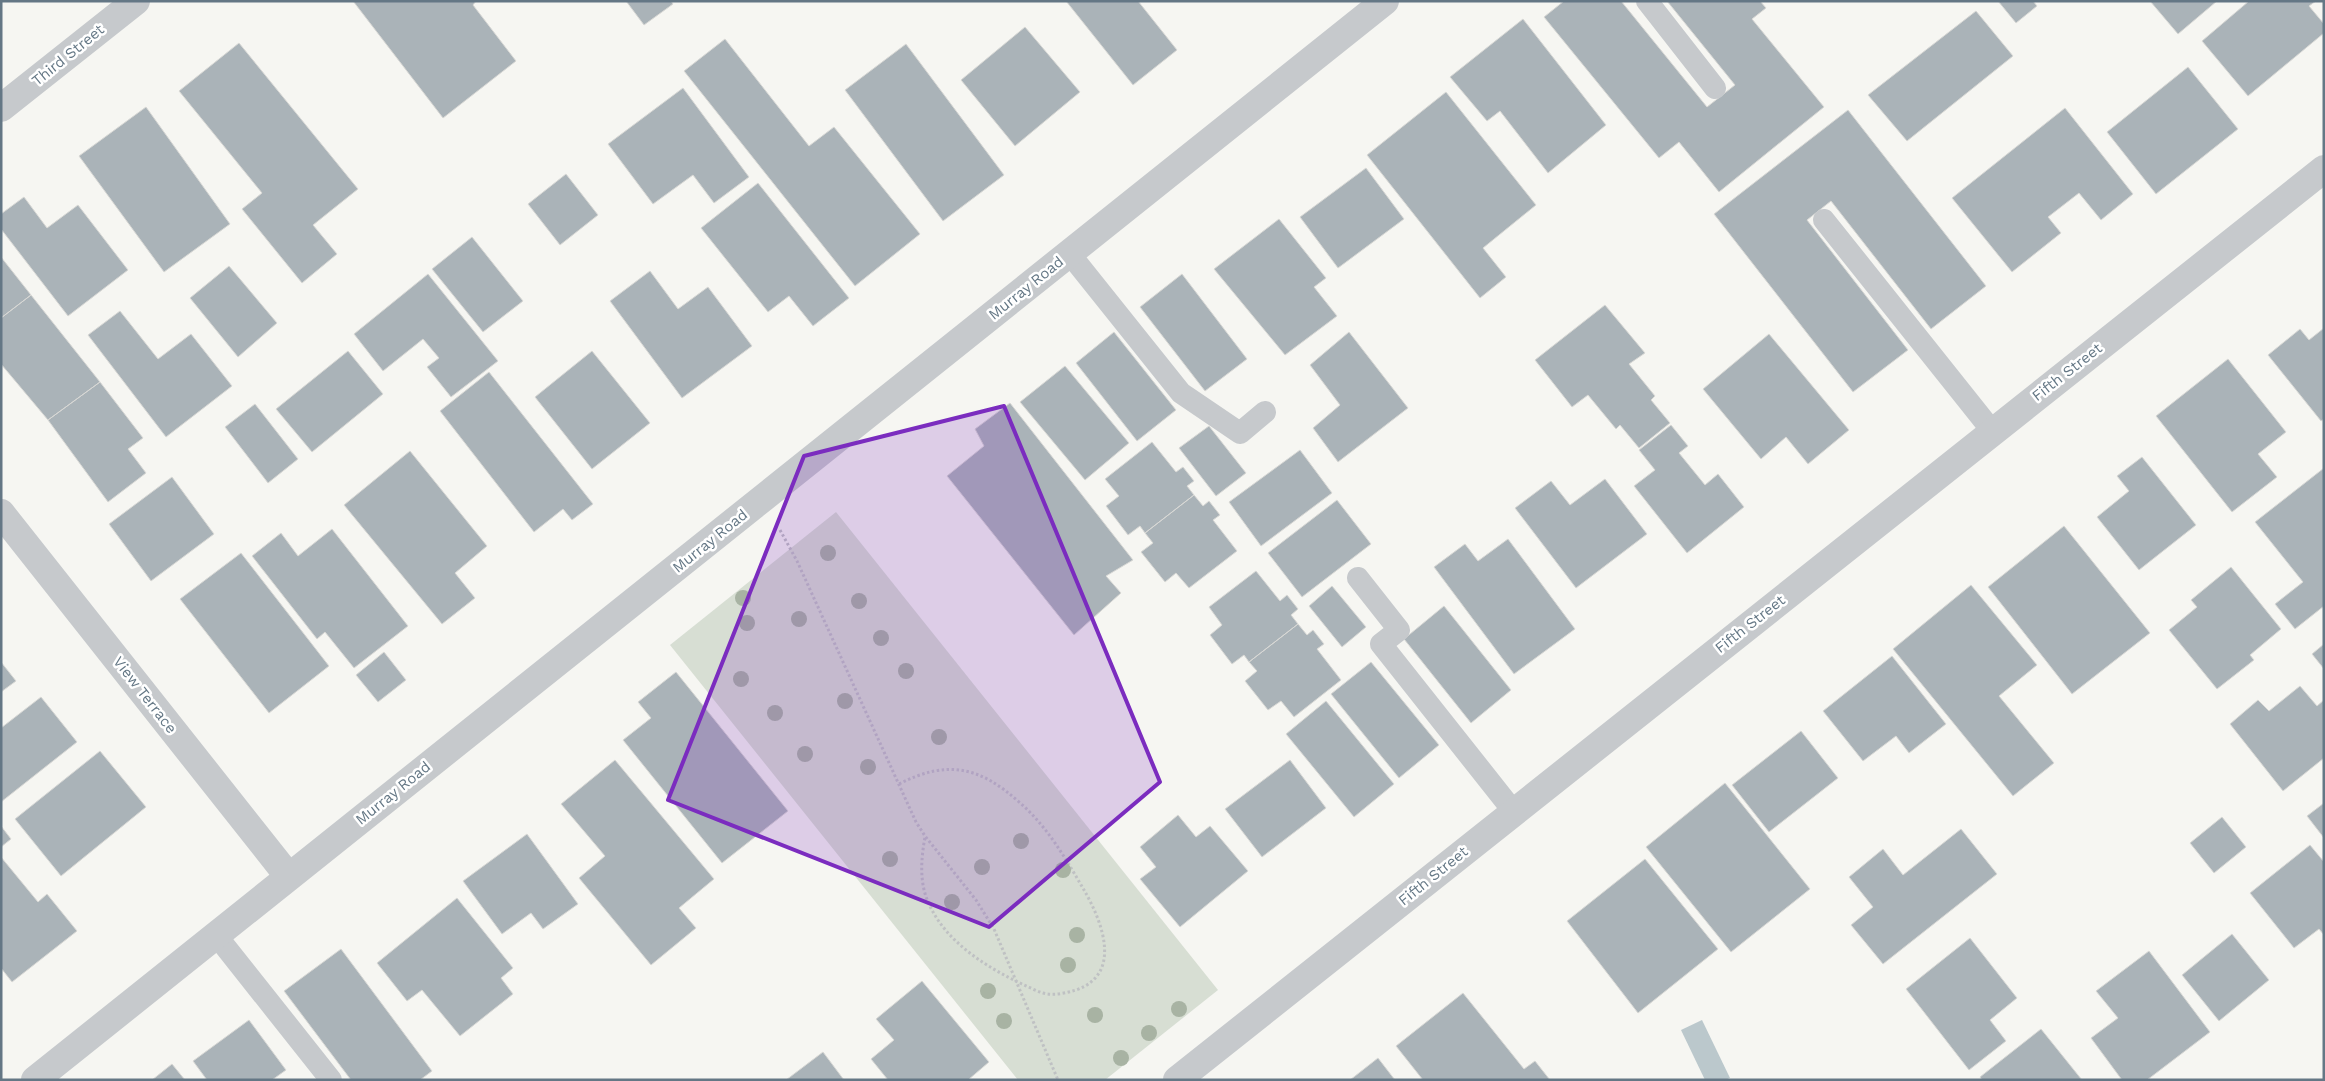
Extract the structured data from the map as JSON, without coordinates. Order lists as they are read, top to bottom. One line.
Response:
{"streets":{"street":["Third Street","Murray Road","Fifth Street","View Terrace"]},"crossings":[["Murray Road","View Terrace"]]}
